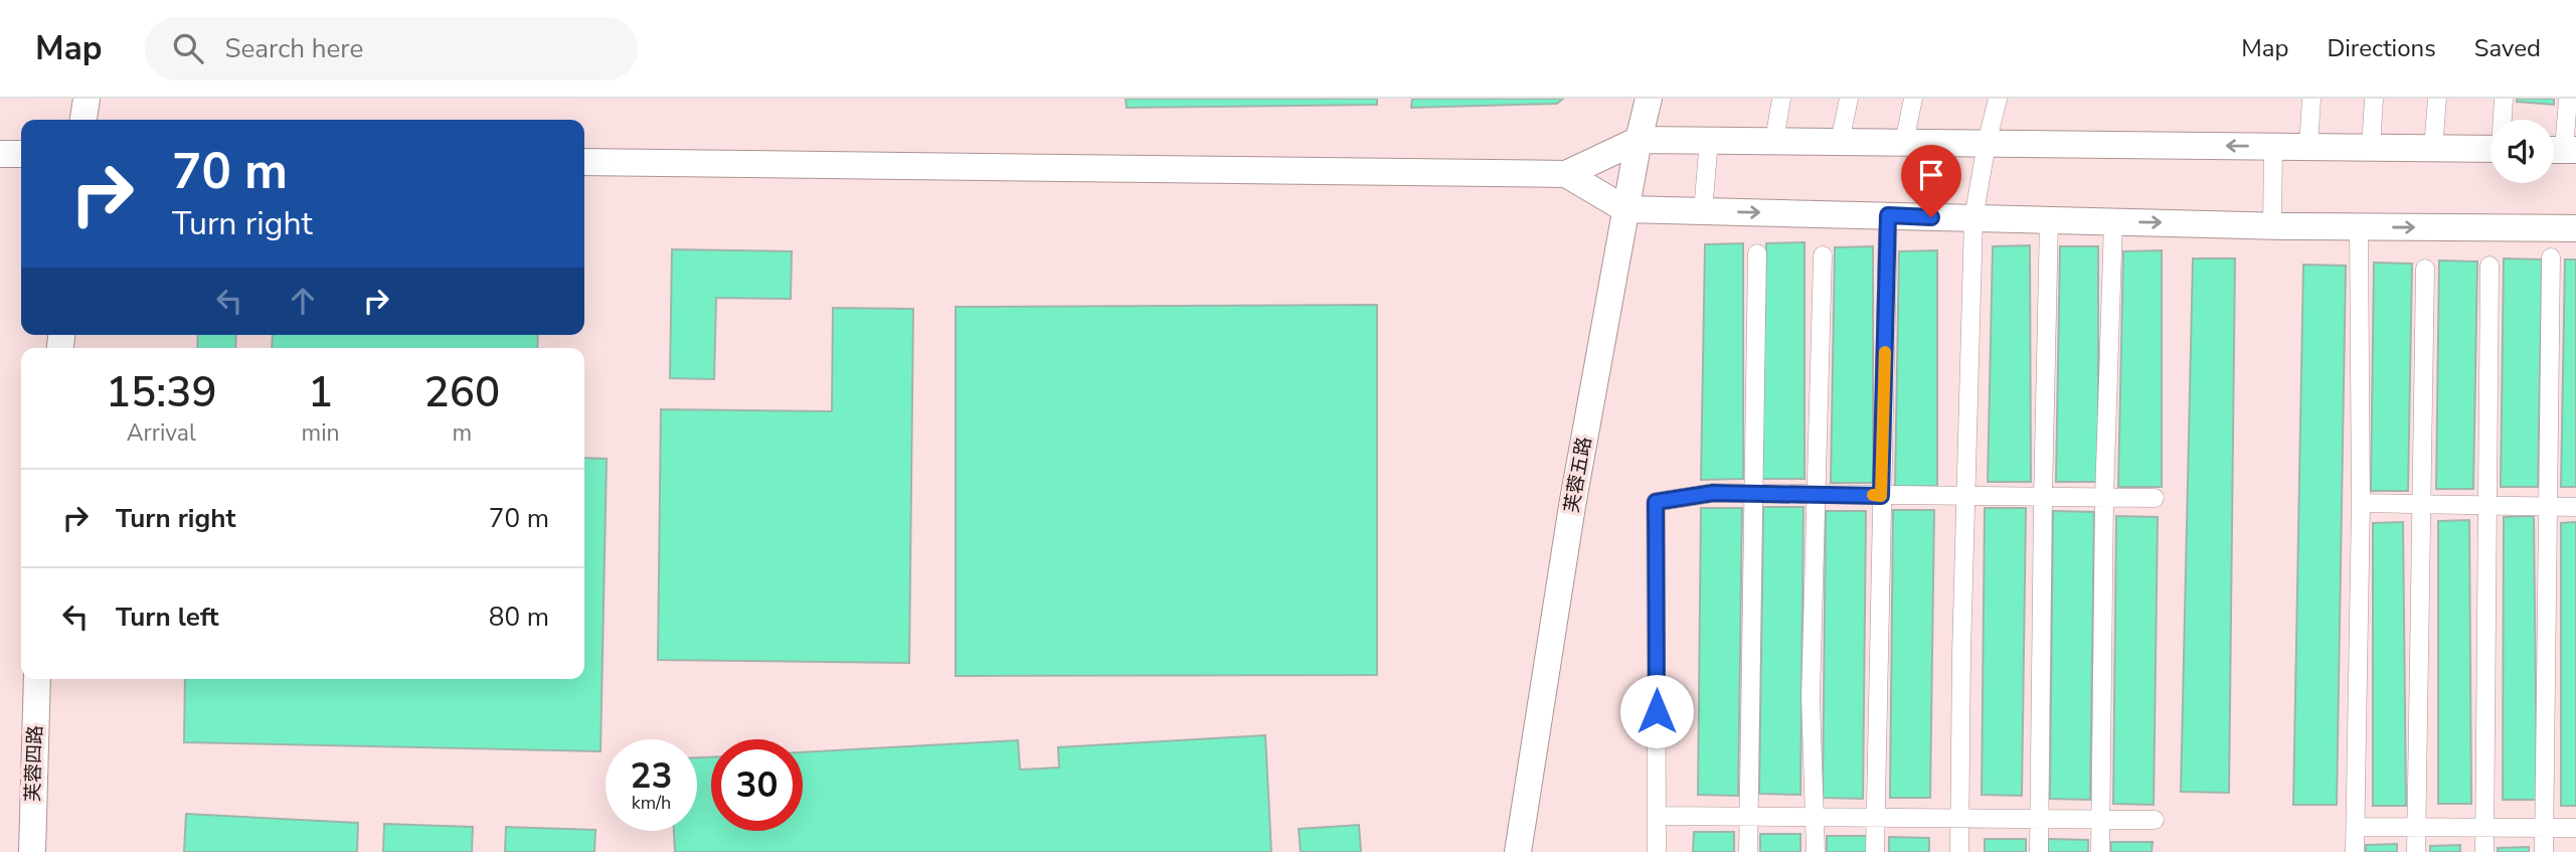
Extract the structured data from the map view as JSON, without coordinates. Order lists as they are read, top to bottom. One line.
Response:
{"streets":{"street":["芙蓉五路","芙蓉四路"]},"page":{"header":"Map","search":"Search here","nav":["Map","Directions","Saved"],"turn":["70 m","Turn right"],"eta":["15:39","Arrival","1","min","260","m"],"list":[{"name":"Turn right","value":"70 m"},{"name":"Turn left","value":"80 m"}],"speed":"23 km/h","limit":"30"}}
